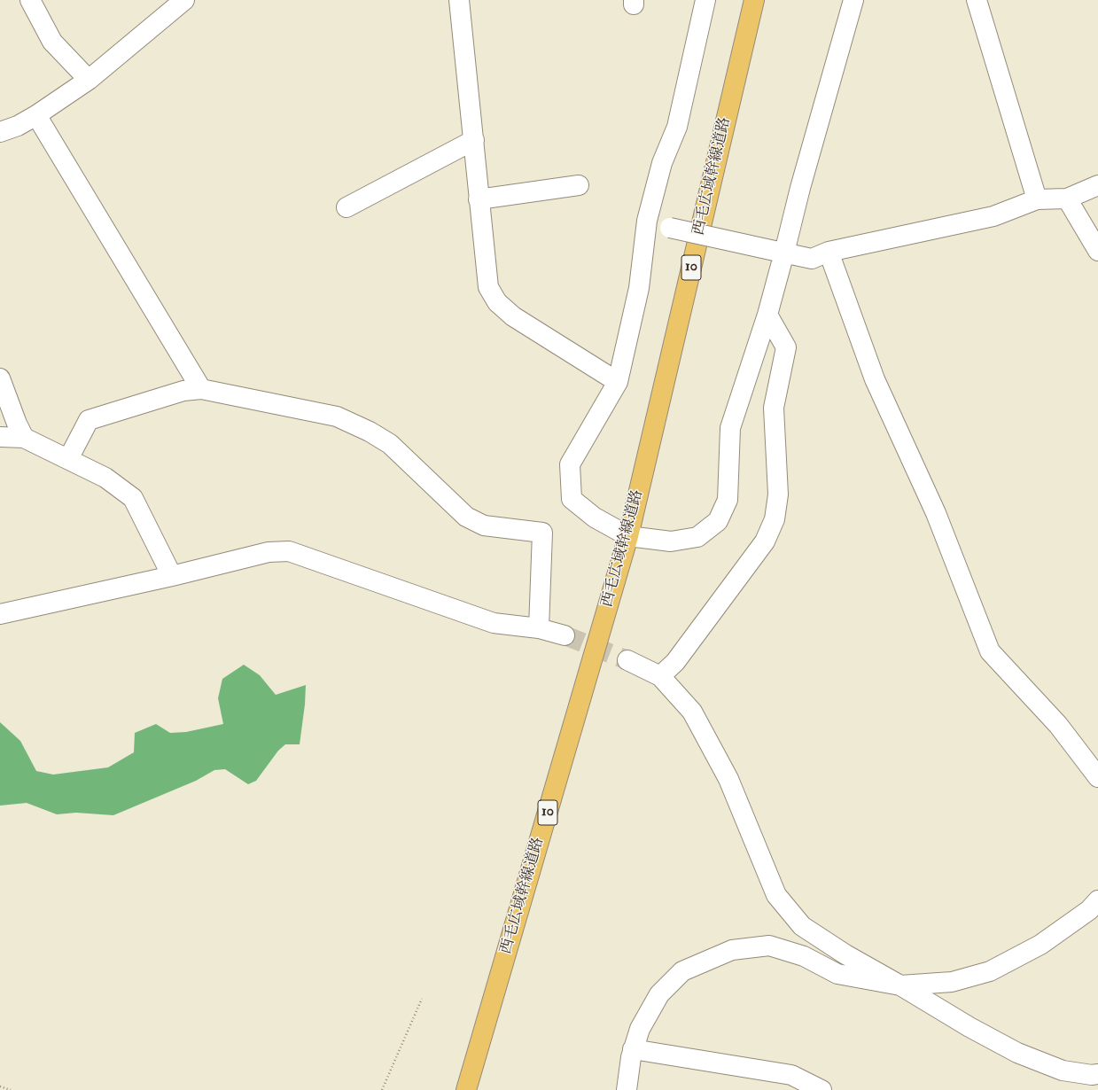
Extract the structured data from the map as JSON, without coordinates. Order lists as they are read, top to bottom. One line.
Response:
{"streets":{"main road":["西毛広域幹線道路","10"]}}
